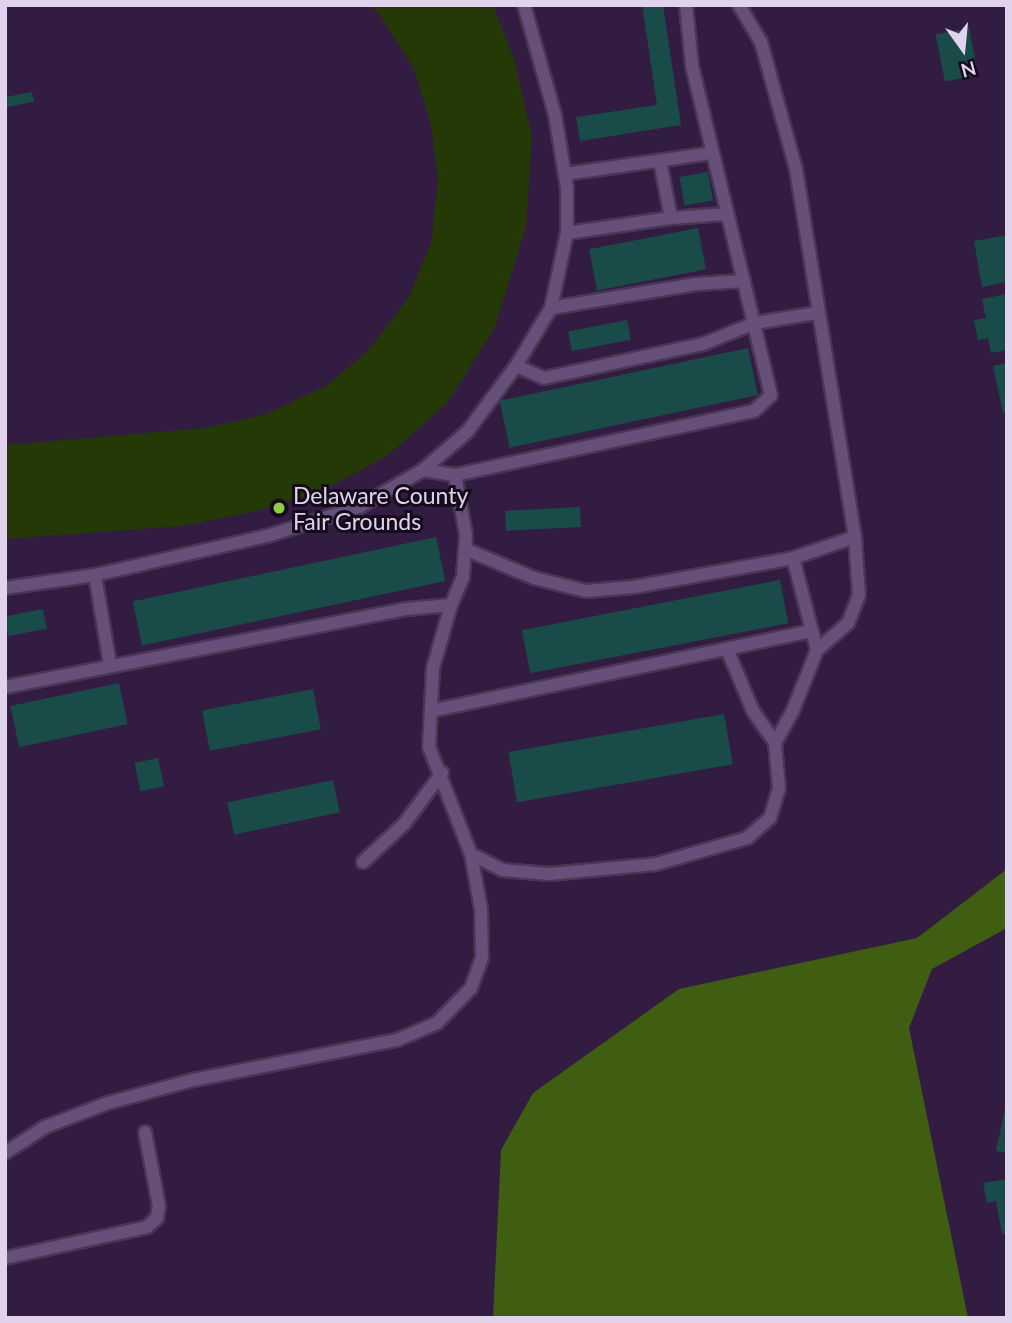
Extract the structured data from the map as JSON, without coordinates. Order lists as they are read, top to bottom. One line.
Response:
{"places":["Delaware County Fair Grounds"],"north":"bottom"}
